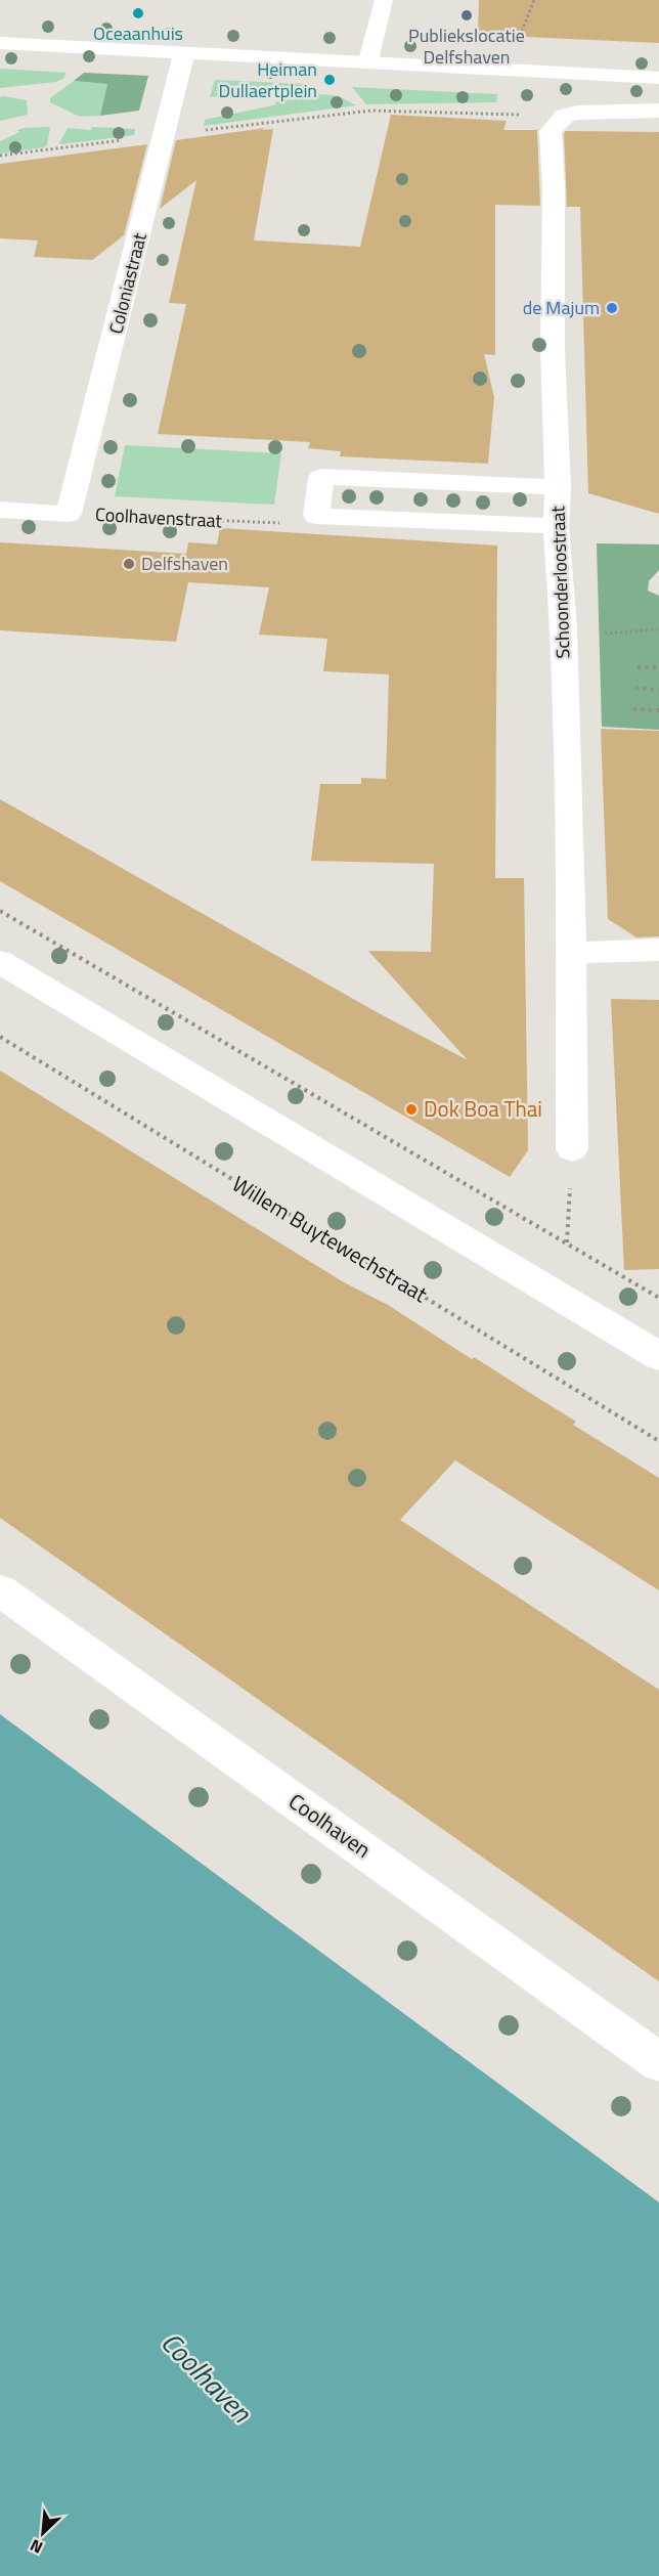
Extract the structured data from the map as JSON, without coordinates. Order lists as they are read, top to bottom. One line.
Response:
{"streets":{"street":["Coloniastraat","Coolhavenstraat","Schoonderloostraat","Coolhaven"],"path":["Willem Buytewechstraat"]},"crossings":[["Coloniastraat","Coolhavenstraat"]],"water":["Coolhaven"],"places":["Oceaanhuis","Publiekslocatie Delfshaven","Heiman Dullaertplein","de Majum","Delfshaven","Dok Boa Thai"],"north":"bottom left"}
